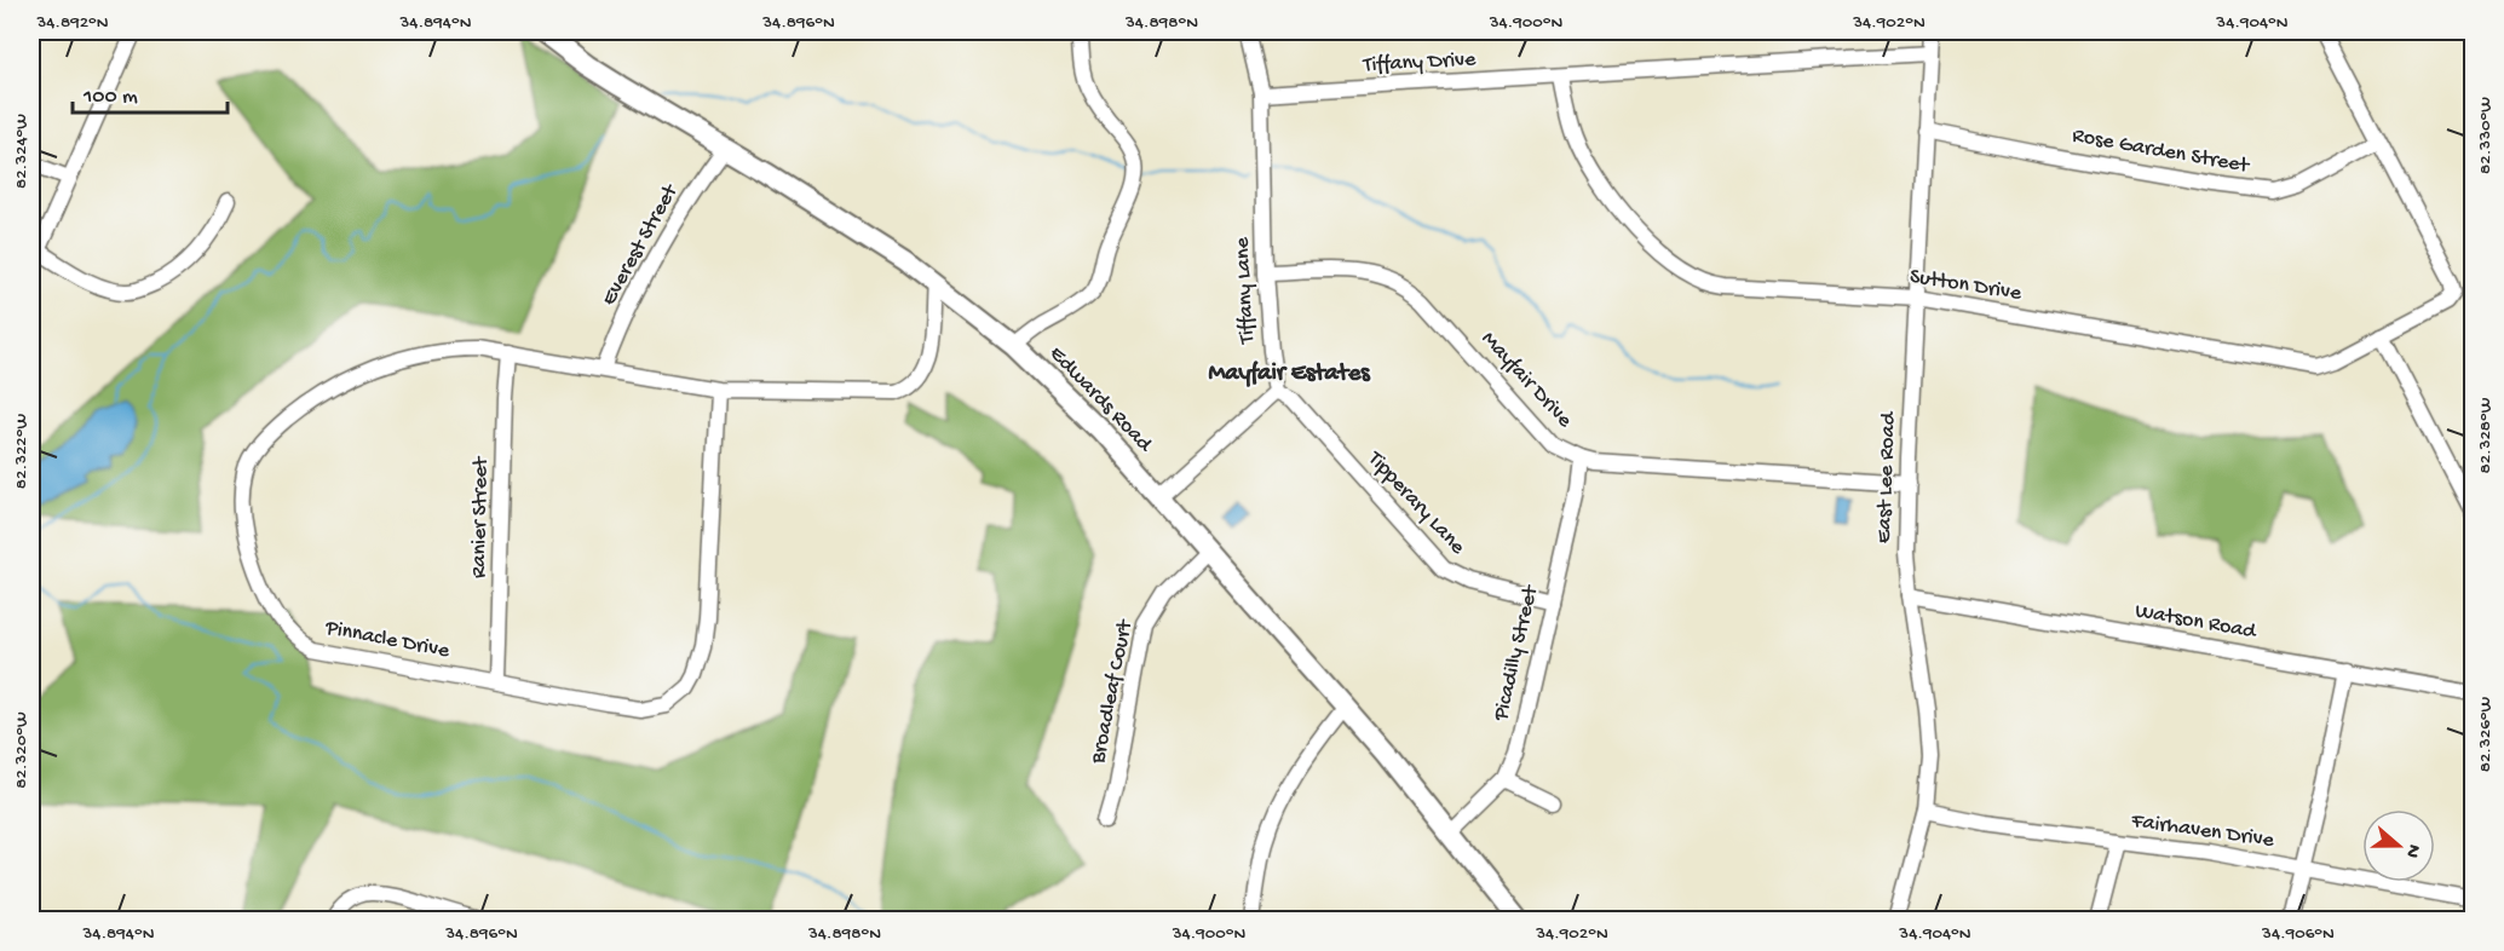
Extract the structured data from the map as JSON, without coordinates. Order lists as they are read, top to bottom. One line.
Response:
{"streets":{"main road":["Edwards Road"],"street":["Tiffany Drive","Rose Garden Street","Everest Street","Sutton Drive","Tiffany Lane","Mayfair Drive","East Lee Road","Tipperary Lane","Ranier Street","Watson Road","Pinnacle Drive","Picadilly Street","Broadleaf Court","Fairhaven Drive"]},"crossings":[["Tiffany Drive","Sutton Drive"],["Tiffany Drive","Tiffany Lane"],["Tiffany Drive","East Lee Road"],["Rose Garden Street","Sutton Drive"],["Rose Garden Street","East Lee Road"],["Everest Street","Edwards Road"],["Everest Street","Pinnacle Drive"],["Sutton Drive","East Lee Road"],["Tiffany Lane","Mayfair Drive"],["Tiffany Lane","Tipperary Lane"],["Mayfair Drive","East Lee Road"],["Mayfair Drive","Picadilly Street"],["Edwards Road","Pinnacle Drive"],["Edwards Road","Picadilly Street"],["Edwards Road","Broadleaf Court"],["East Lee Road","Watson Road"],["East Lee Road","Fairhaven Drive"],["Tipperary Lane","Picadilly Street"],["Ranier Street","Pinnacle Drive"]],"districts":["Mayfair Estates"],"scale_bar":"100 m","north":"right","coordinates":["34.892°N","34.894°N","34.896°N","34.898°N","34.900°N","34.902°N","34.904°N","82.330°W","82.324°W","82.328°W","82.322°W","82.326°W","82.320°W","34.906°N"]}
